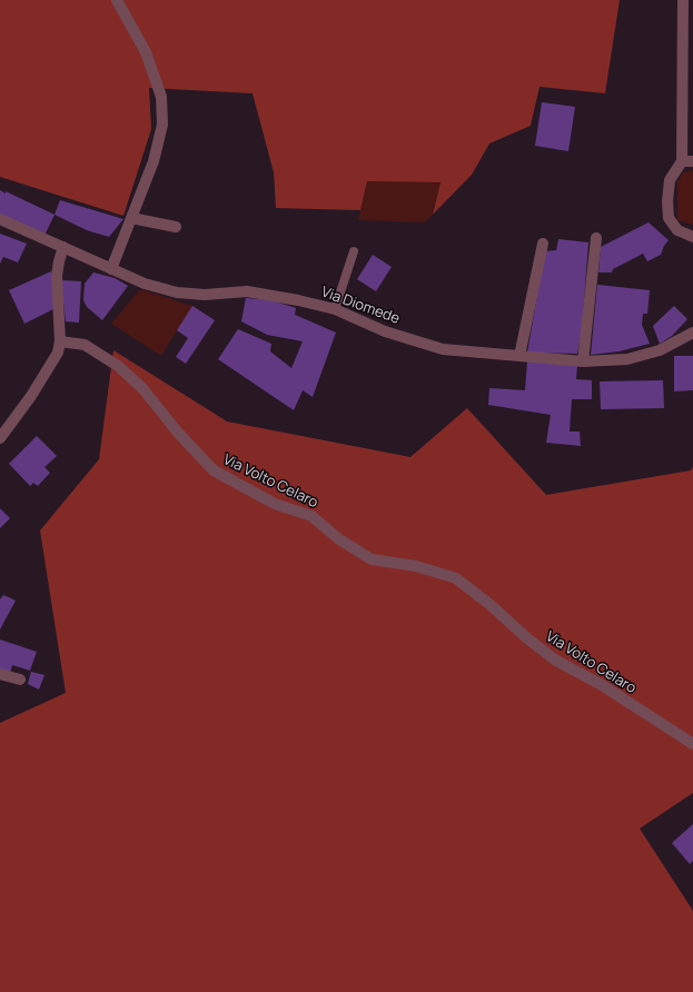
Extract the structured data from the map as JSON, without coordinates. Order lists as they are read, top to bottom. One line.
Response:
{"streets":{"street":["Via Diomede","Via Volto Celaro"]}}
